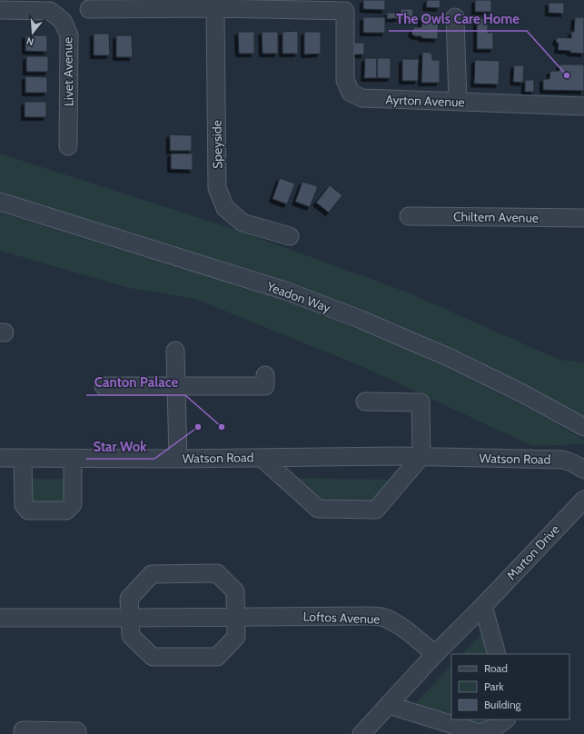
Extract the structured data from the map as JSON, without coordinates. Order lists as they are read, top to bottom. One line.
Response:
{"streets":{"street":["Livet Avenue","Ayrton Avenue","Speyside","Chiltern Avenue","Yeadon Way","Watson Road","Marton Drive","Loftos Avenue"]},"crossings":[["Ayrton Avenue","Speyside"],["Marton Drive","Loftos Avenue"]],"places":["The Owls Care Home","Star Wok","Canton Palace"],"legend":["Road","Park","Building"],"north":"bottom"}
